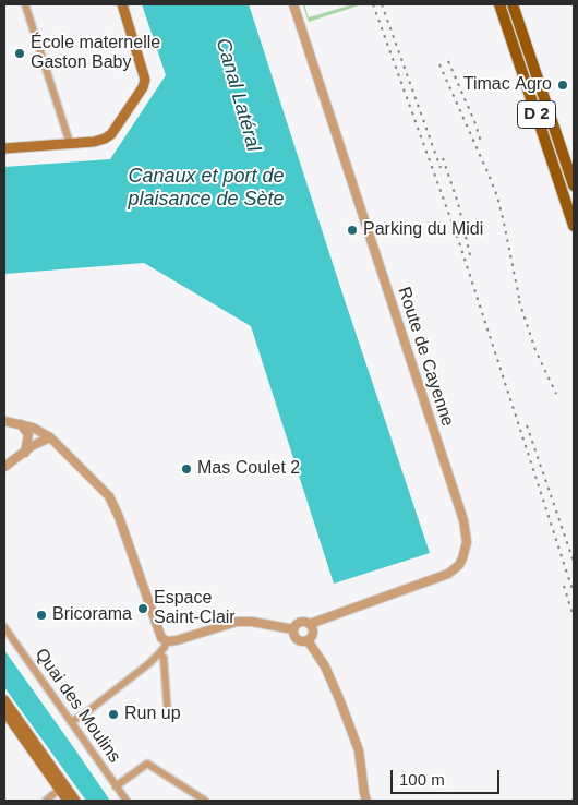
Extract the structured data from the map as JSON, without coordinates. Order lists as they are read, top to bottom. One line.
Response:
{"streets":{"main road":["D 2"],"street":["Route de Cayenne","Quai des Moulins"]},"water":["Canal Latéral","Canaux et port de plaisance de Sète"],"places":["École maternelle Gaston Baby","Timac Agro","Parking du Midi","Mas Coulet 2","Espace Saint-Clair","Bricorama","Run up"],"scale_bar":"100 m"}
